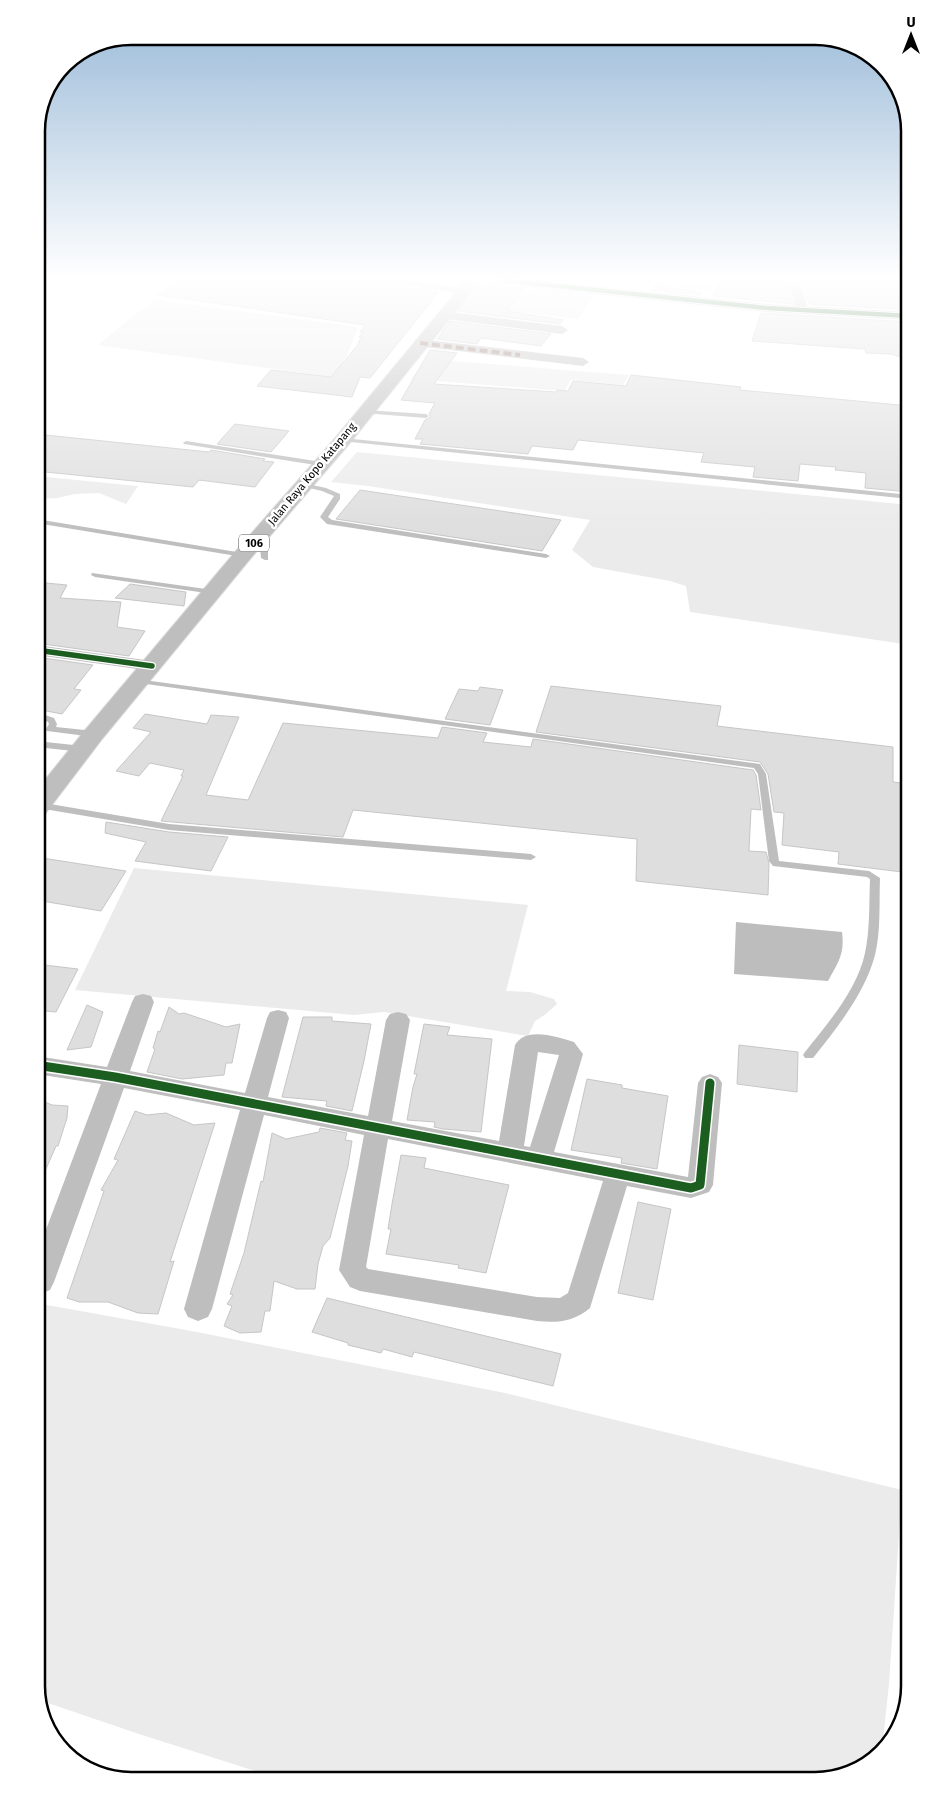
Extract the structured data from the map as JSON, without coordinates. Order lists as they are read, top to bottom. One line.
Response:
{"streets":{"main road":["Jalan Raya Kopo Katapang","106"]},"north":"top"}
